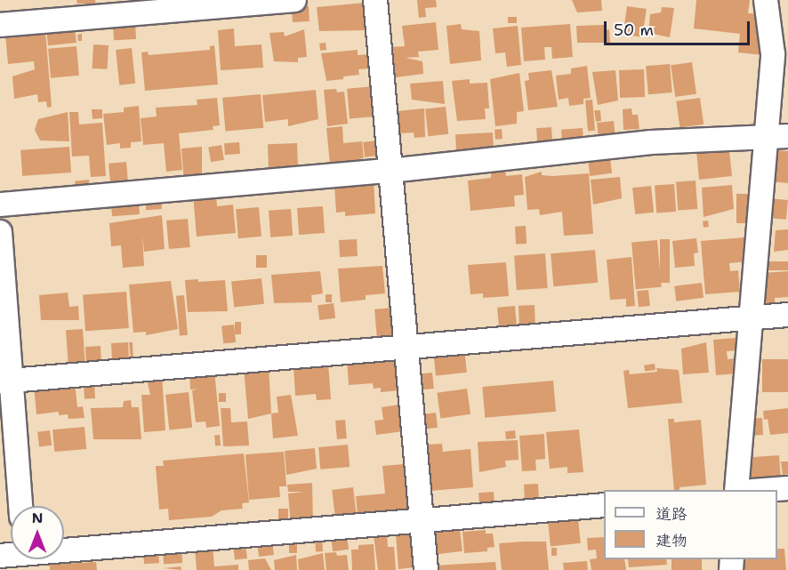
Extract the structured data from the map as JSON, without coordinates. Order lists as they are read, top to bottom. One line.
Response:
{"legend":["道路","建物"],"scale_bar":"50 m","north":"top"}
